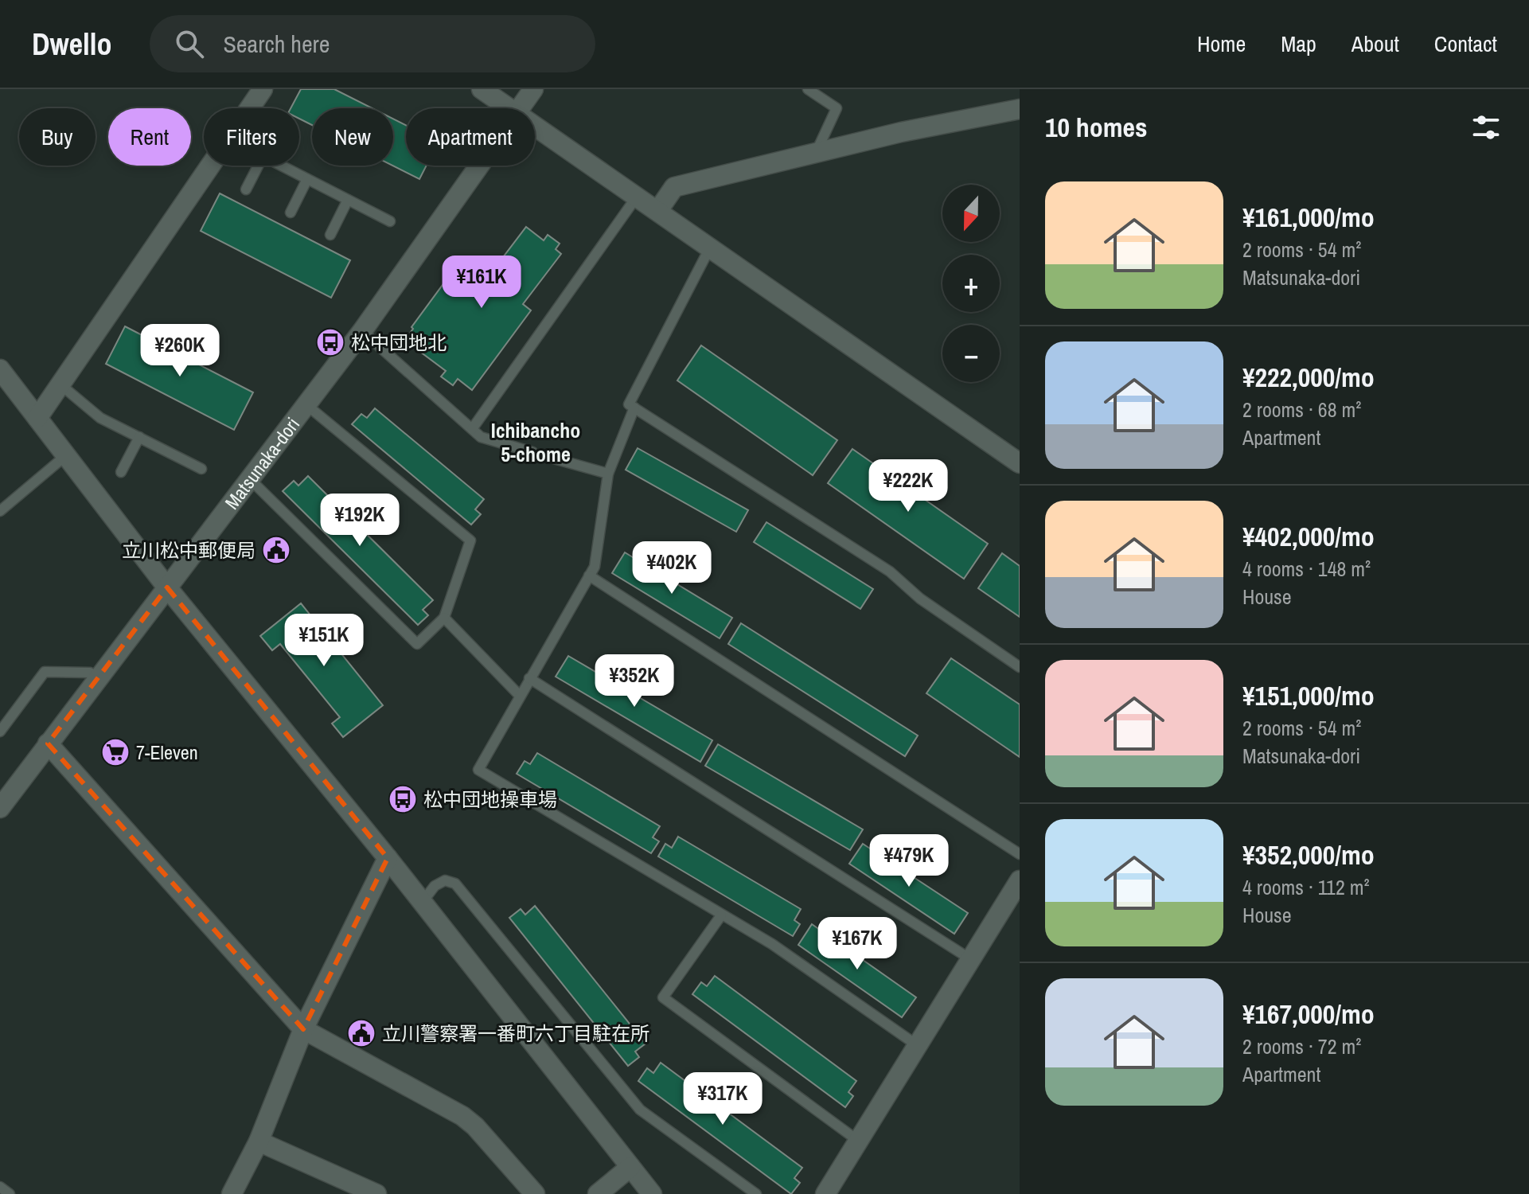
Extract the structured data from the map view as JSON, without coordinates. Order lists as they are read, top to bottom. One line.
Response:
{"streets":{"street":["Matsunaka-dori"]},"districts":["Ichibancho 5-chome"],"places":{"bus stop":["松中団地北","松中団地操車場"],"public building":["立川松中郵便局","立川警察署一番町六丁目駐在所"],"supermarket":["7-Eleven"]},"north":"bottom","page":{"header":"Dwello","search":"Search here","nav":["Home","Map","About","Contact"],"heading":"10 homes","chip":["Buy","Rent","Filters","New","Apartment"],"list":[{"name":"¥161,000/mo","note":"2 rooms · 54 m² · Matsunaka-dori"},{"name":"¥222,000/mo","note":"2 rooms · 68 m² · Apartment"},{"name":"¥402,000/mo","note":"4 rooms · 148 m² · House"},{"name":"¥151,000/mo","note":"2 rooms · 54 m² · Matsunaka-dori"},{"name":"¥352,000/mo","note":"4 rooms · 112 m² · House"},{"name":"¥167,000/mo","note":"2 rooms · 72 m² · Apartment"}],"map_buttons":["+","−"],"price":["¥161K","¥260K","¥222K","¥192K","¥402K","¥151K","¥352K","¥479K","¥167K","¥317K"]}}
